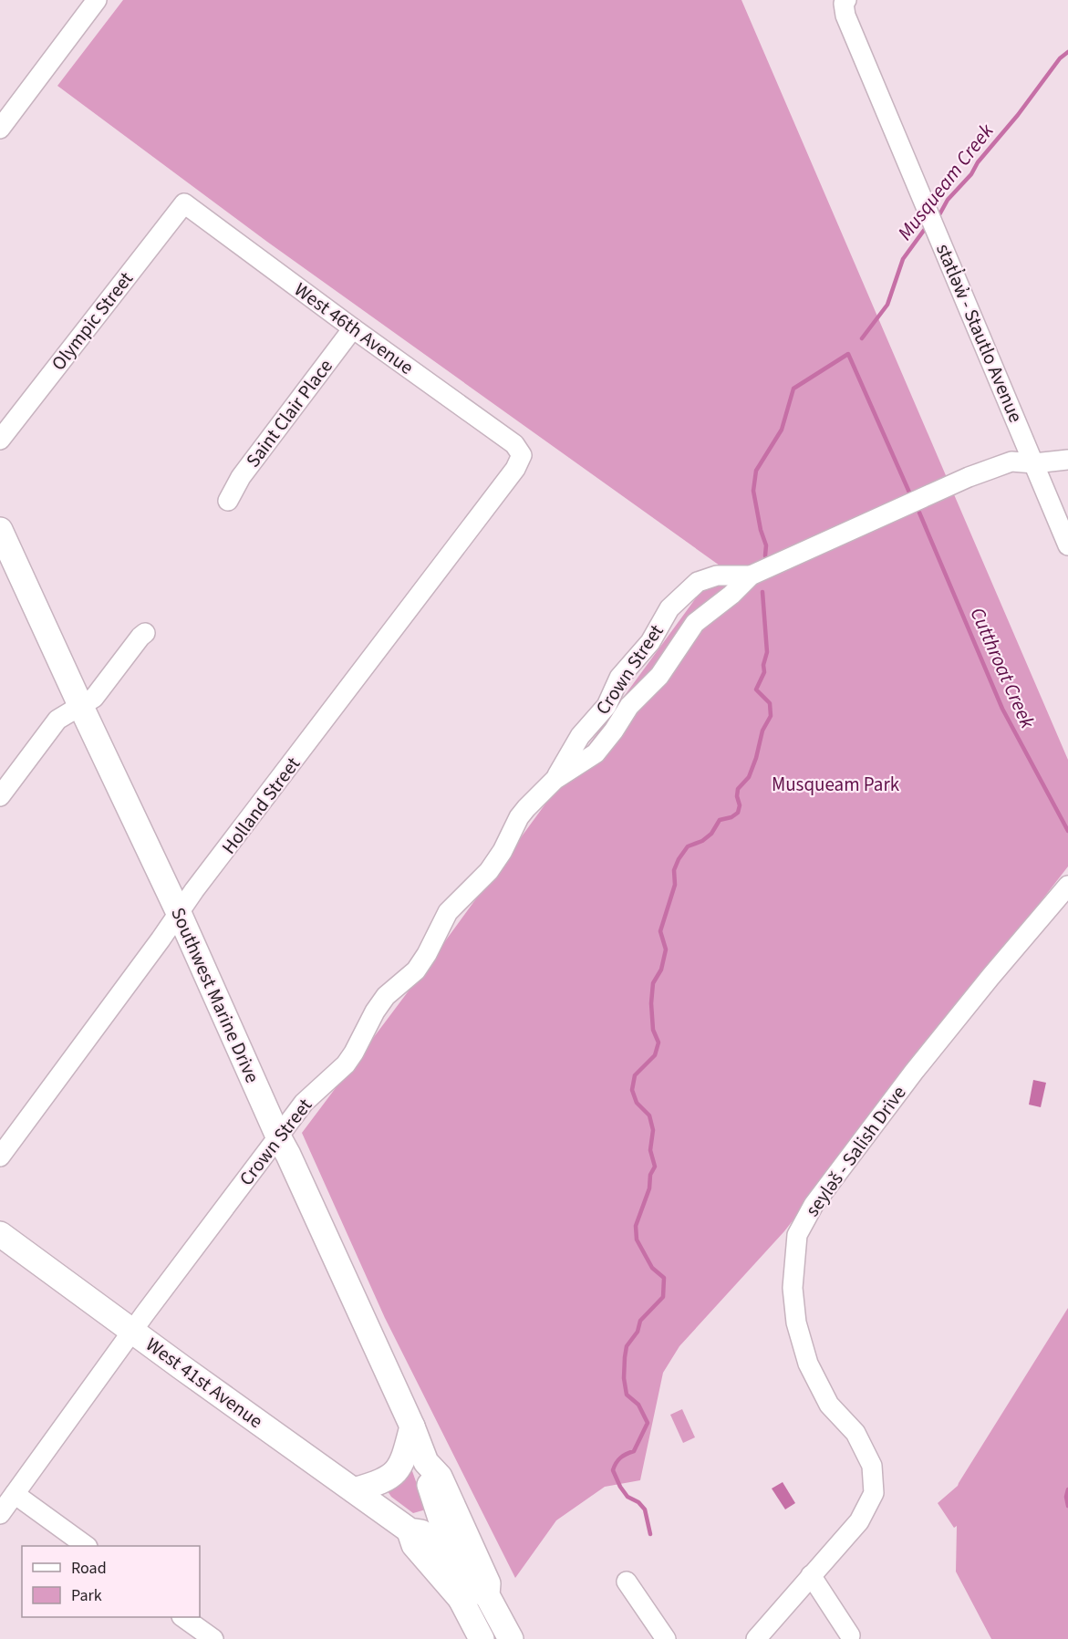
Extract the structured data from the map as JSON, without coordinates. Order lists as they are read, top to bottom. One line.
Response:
{"streets":{"main road":["Southwest Marine Drive","West 41st Avenue"],"street":["Olympic Street","West 46th Avenue","statl̓əw̓ - Stautlo Avenue","Saint Clair Place","Crown Street","Holland Street","seyləš - Salish Drive"]},"crossings":[["Olympic Street","West 46th Avenue"],["West 46th Avenue","Saint Clair Place"],["West 46th Avenue","Holland Street"],["statl̓əw̓ - Stautlo Avenue","Crown Street"],["Crown Street","Southwest Marine Drive"],["Crown Street","West 41st Avenue"],["Holland Street","Southwest Marine Drive"],["Southwest Marine Drive","West 41st Avenue"]],"water":["Musqueam Creek","Cutthroat Creek"],"parks":["Musqueam Park"],"legend":["Road","Park"]}
